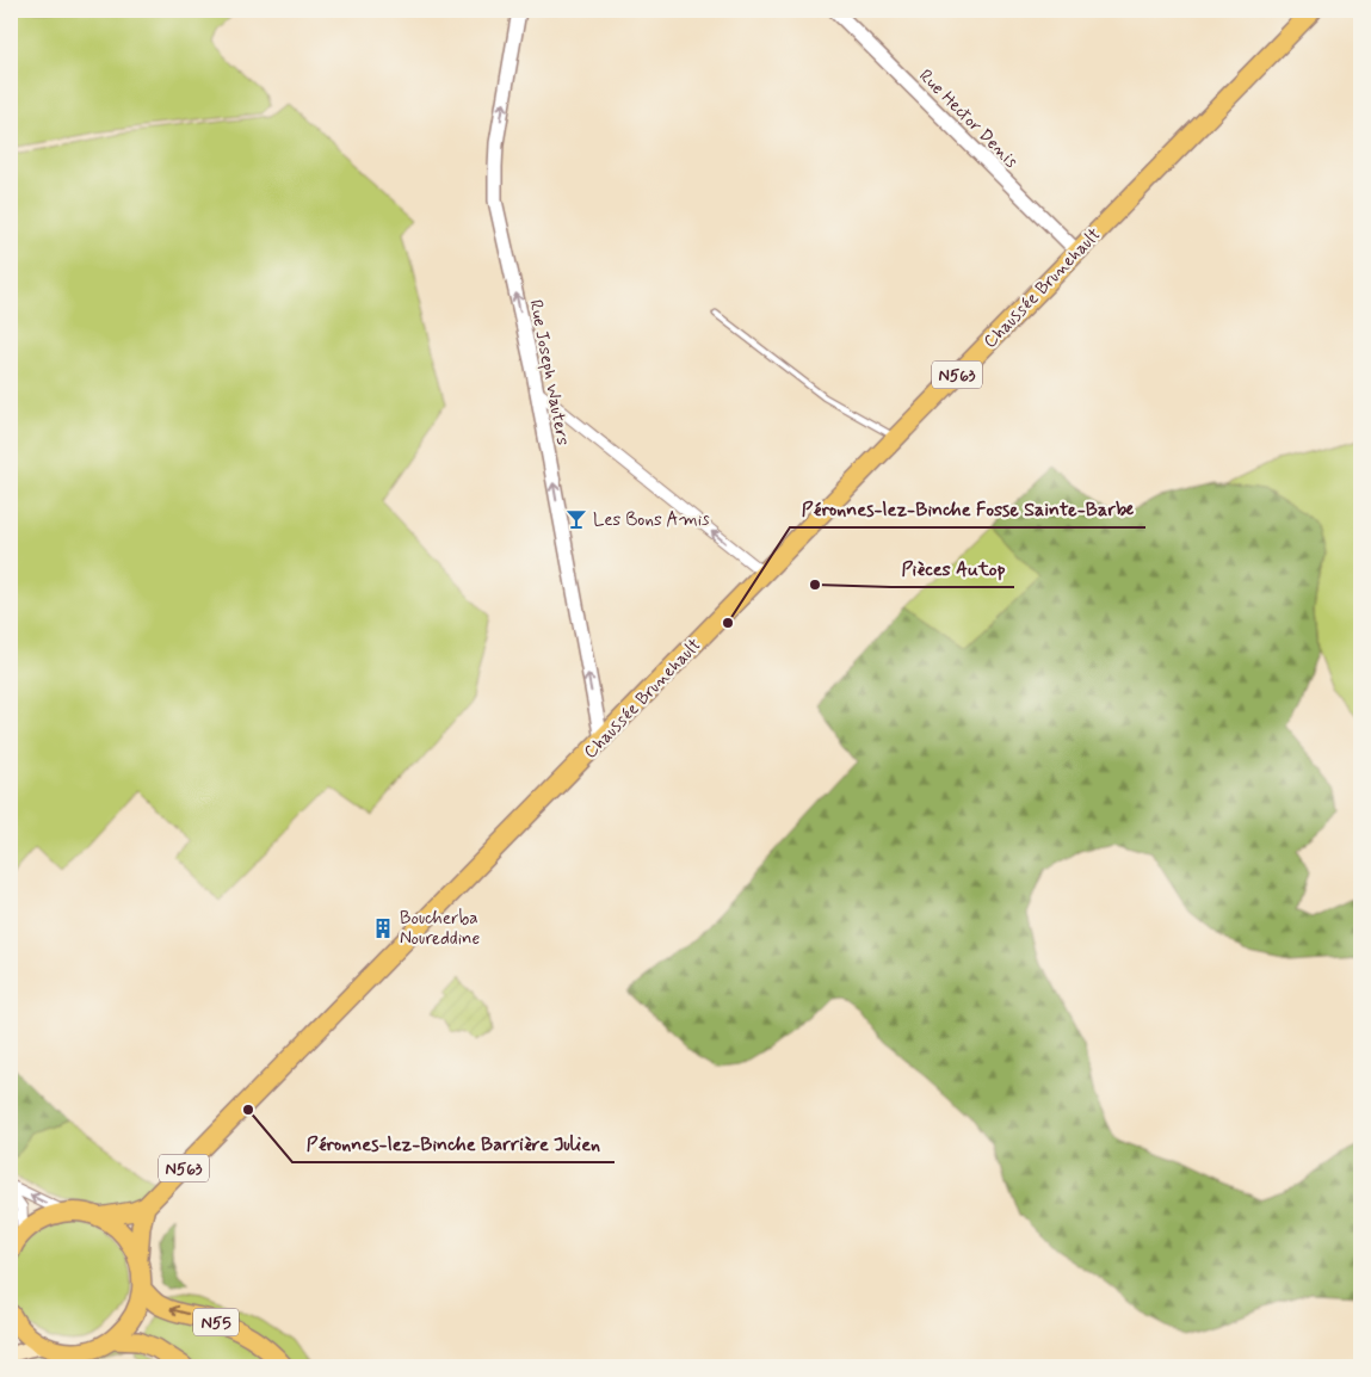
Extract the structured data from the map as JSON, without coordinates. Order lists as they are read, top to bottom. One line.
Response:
{"streets":{"main road":["Chaussée Brunehault","N563","N55"],"street":["Rue Hector Denis","Rue Joseph Wauters"]},"crossings":[["Rue Hector Denis","Chaussée Brunehault"],["Chaussée Brunehault","Rue Joseph Wauters"]],"one_way":["Rue Joseph Wauters"],"places":{"bar":["Les Bons Amis"],"other":["Pièces Autop","Péronnes-lez-Binche Fosse Sainte-Barbe","Péronnes-lez-Binche Barrière Julien"],"building":["Boucherba Noureddine"]}}
